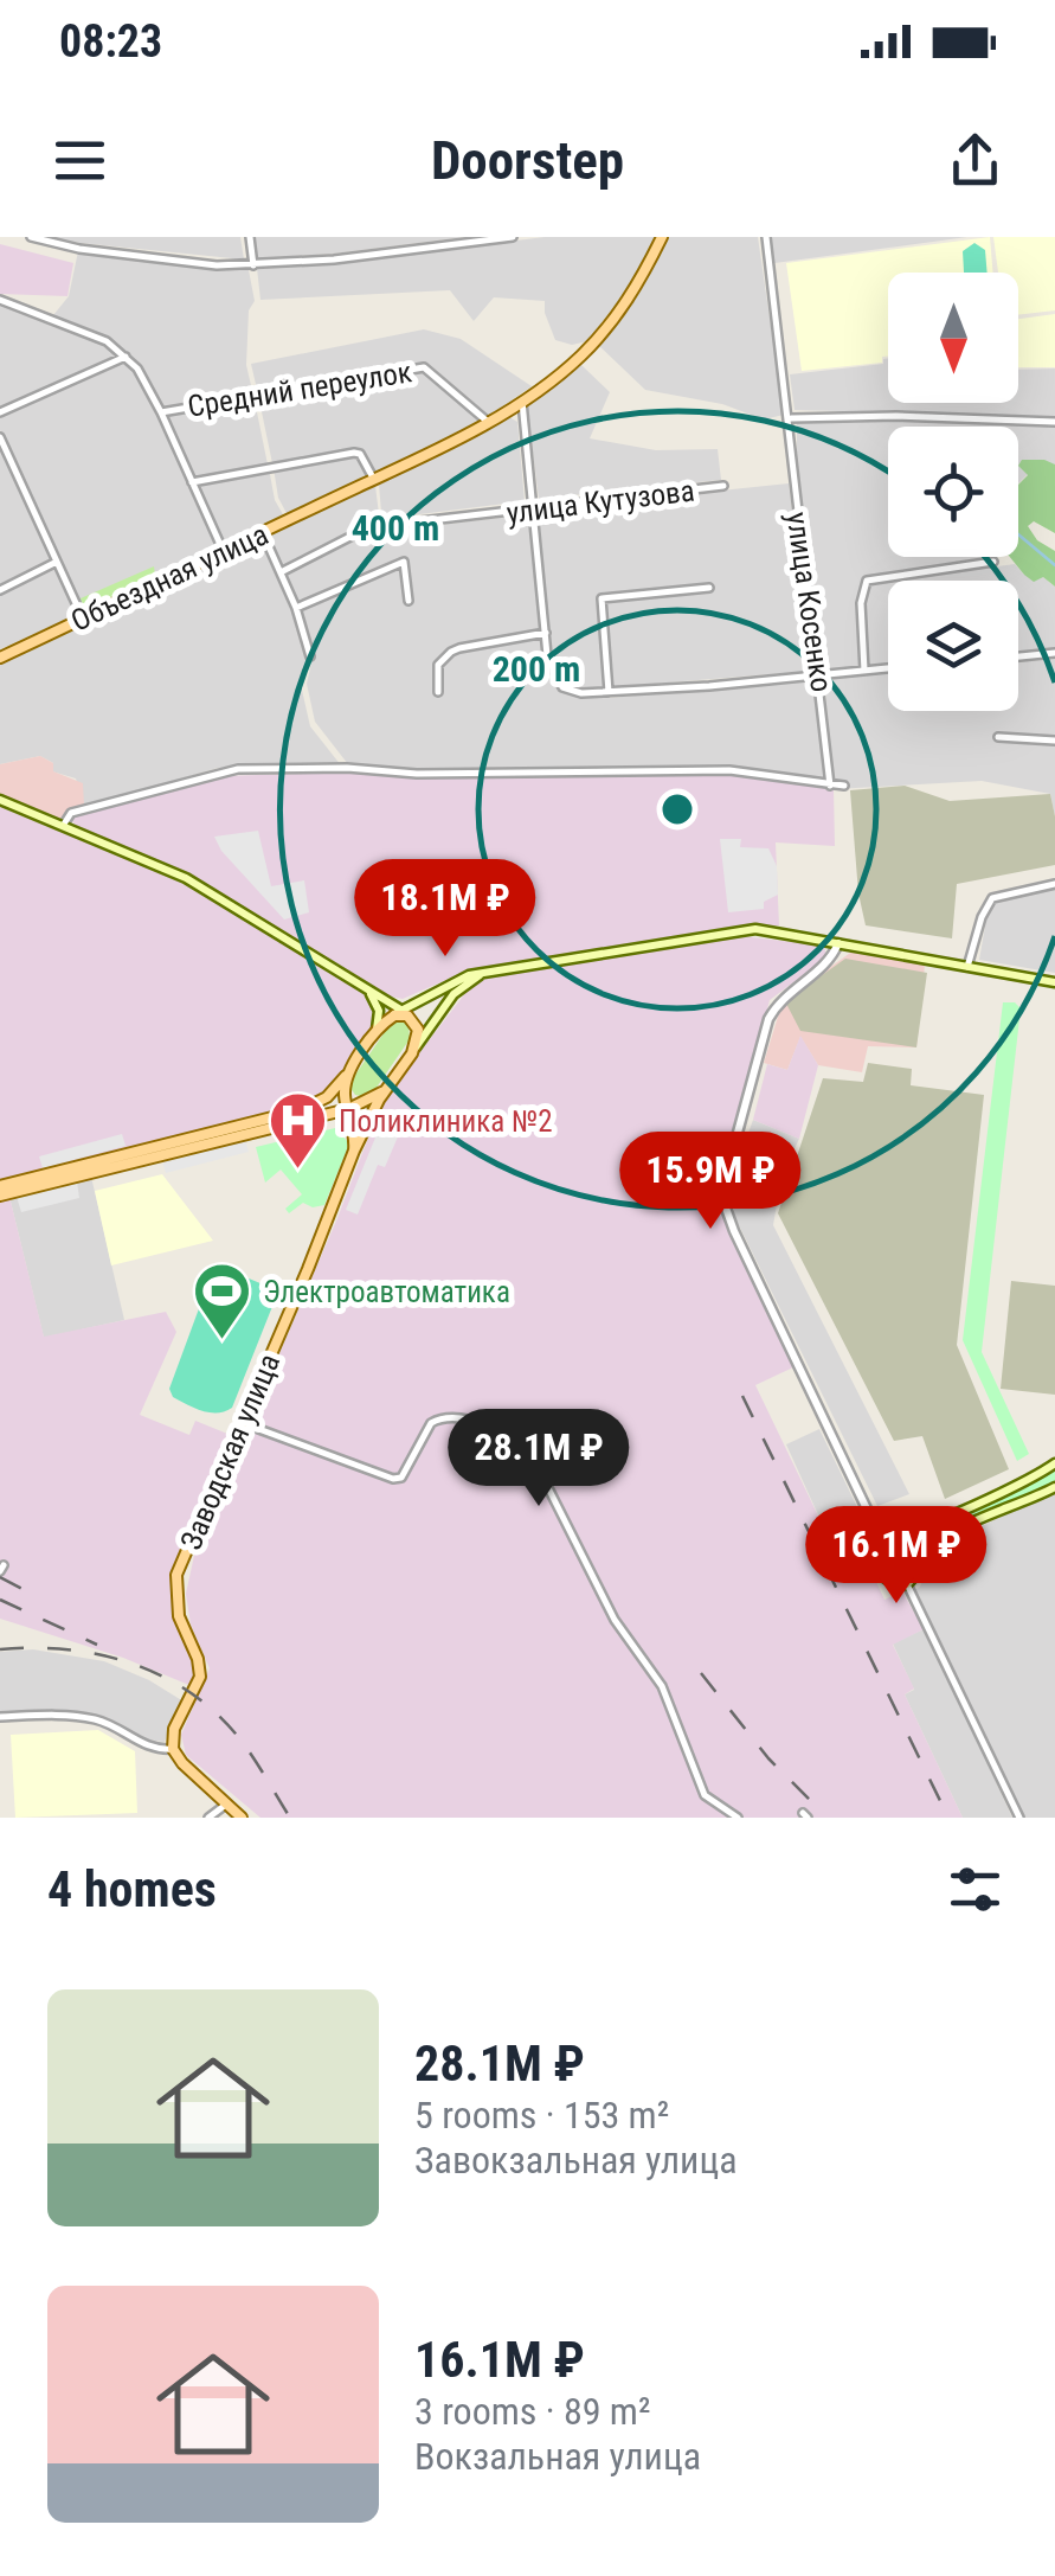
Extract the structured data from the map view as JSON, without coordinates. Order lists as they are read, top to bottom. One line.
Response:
{"streets":{"main road":["Объездная улица","Заводская улица"],"street":["Средний переулок","улица Кутузова","улица Косенко"]},"crossings":[["Средний переулок","Объездная улица"]],"places":{"hospital":["Поликлиника №2"],"sports":["Электроавтоматика"]},"north":"bottom","page":{"status":"08:23","header":"Doorstep","price":["18.1M ₽","15.9M ₽","28.1M ₽","16.1M ₽"],"heading":"4 homes","list":[{"name":"28.1M ₽","note":"5 rooms · 153 m² · Завокзальная улица"},{"name":"16.1M ₽","note":"3 rooms · 89 m² · Вокзальная улица"}]},"rings":["400 m","200 m"]}
